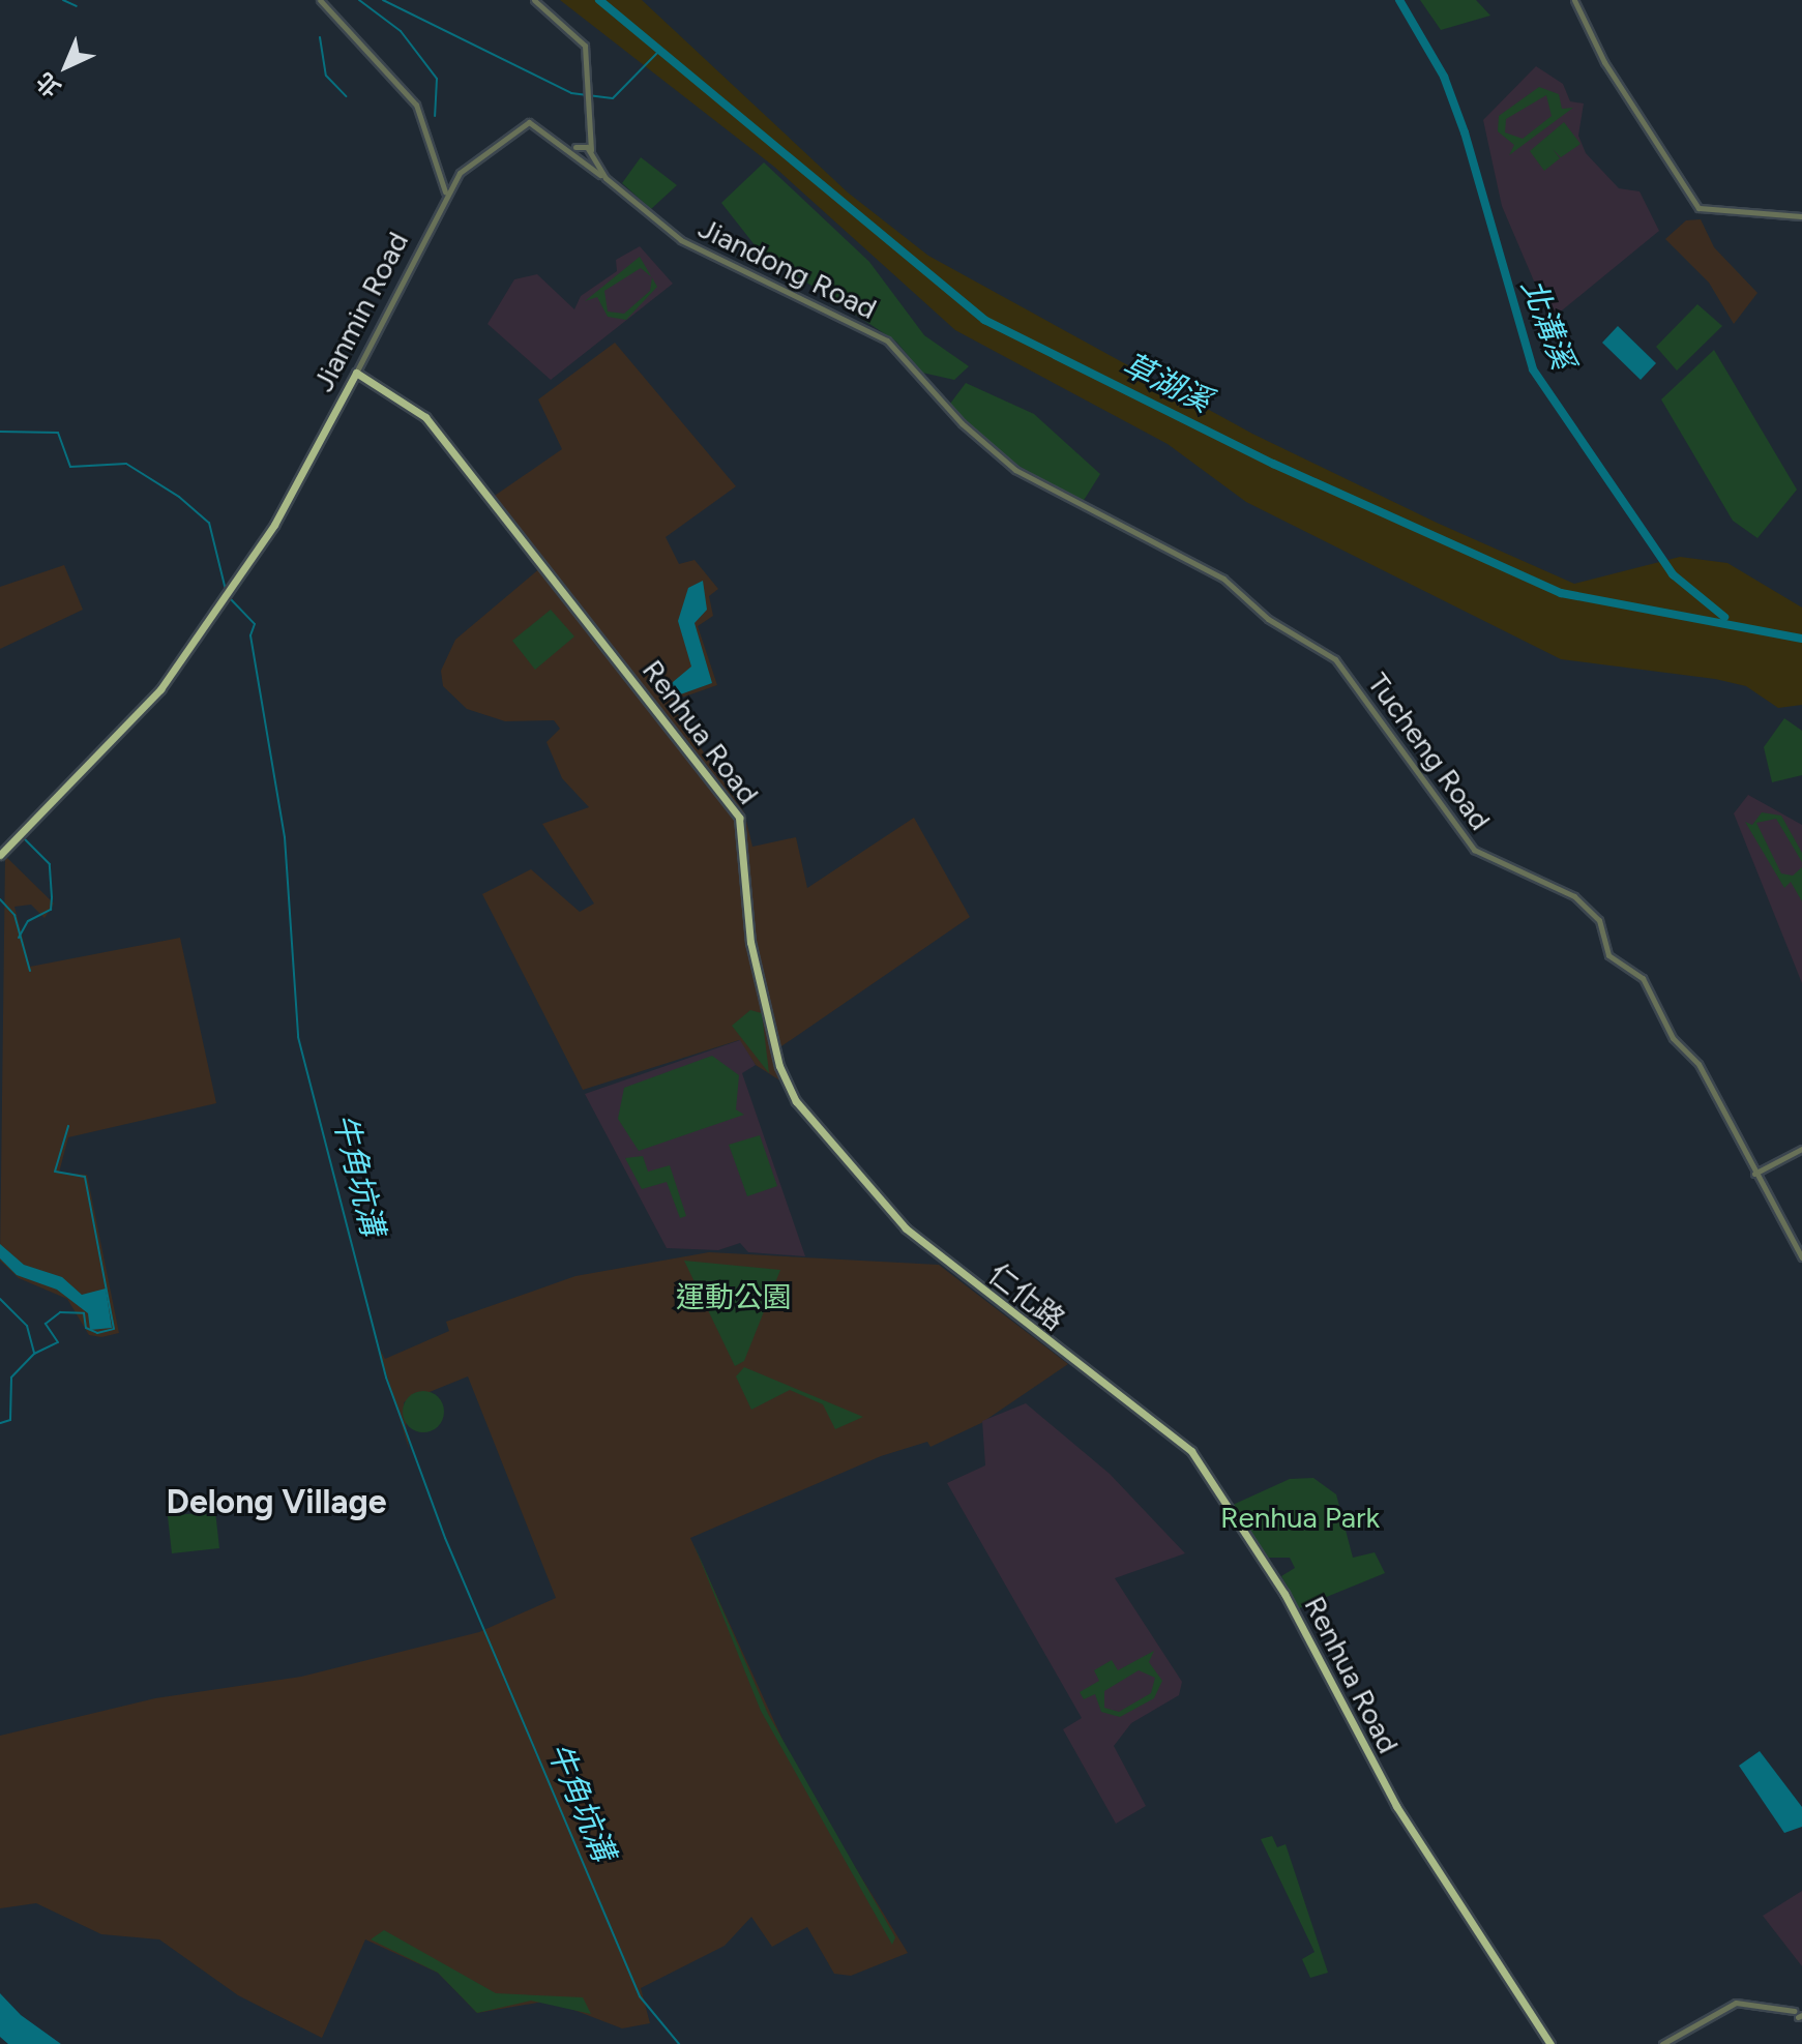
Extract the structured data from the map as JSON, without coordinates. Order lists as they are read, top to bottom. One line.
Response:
{"streets":{"main road":["Jianmin Road","仁化路"],"street":["Jiandong Road","Tucheng Road"]},"crossings":[["Jiandong Road","Jianmin Road"],["Jiandong Road","Tucheng Road"],["Jianmin Road","仁化路"]],"districts":["Delong Village"],"water":["北溝溪","草湖溪","牛角坑溝"],"parks":["運動公園","Renhua Park"],"north":"bottom left"}
